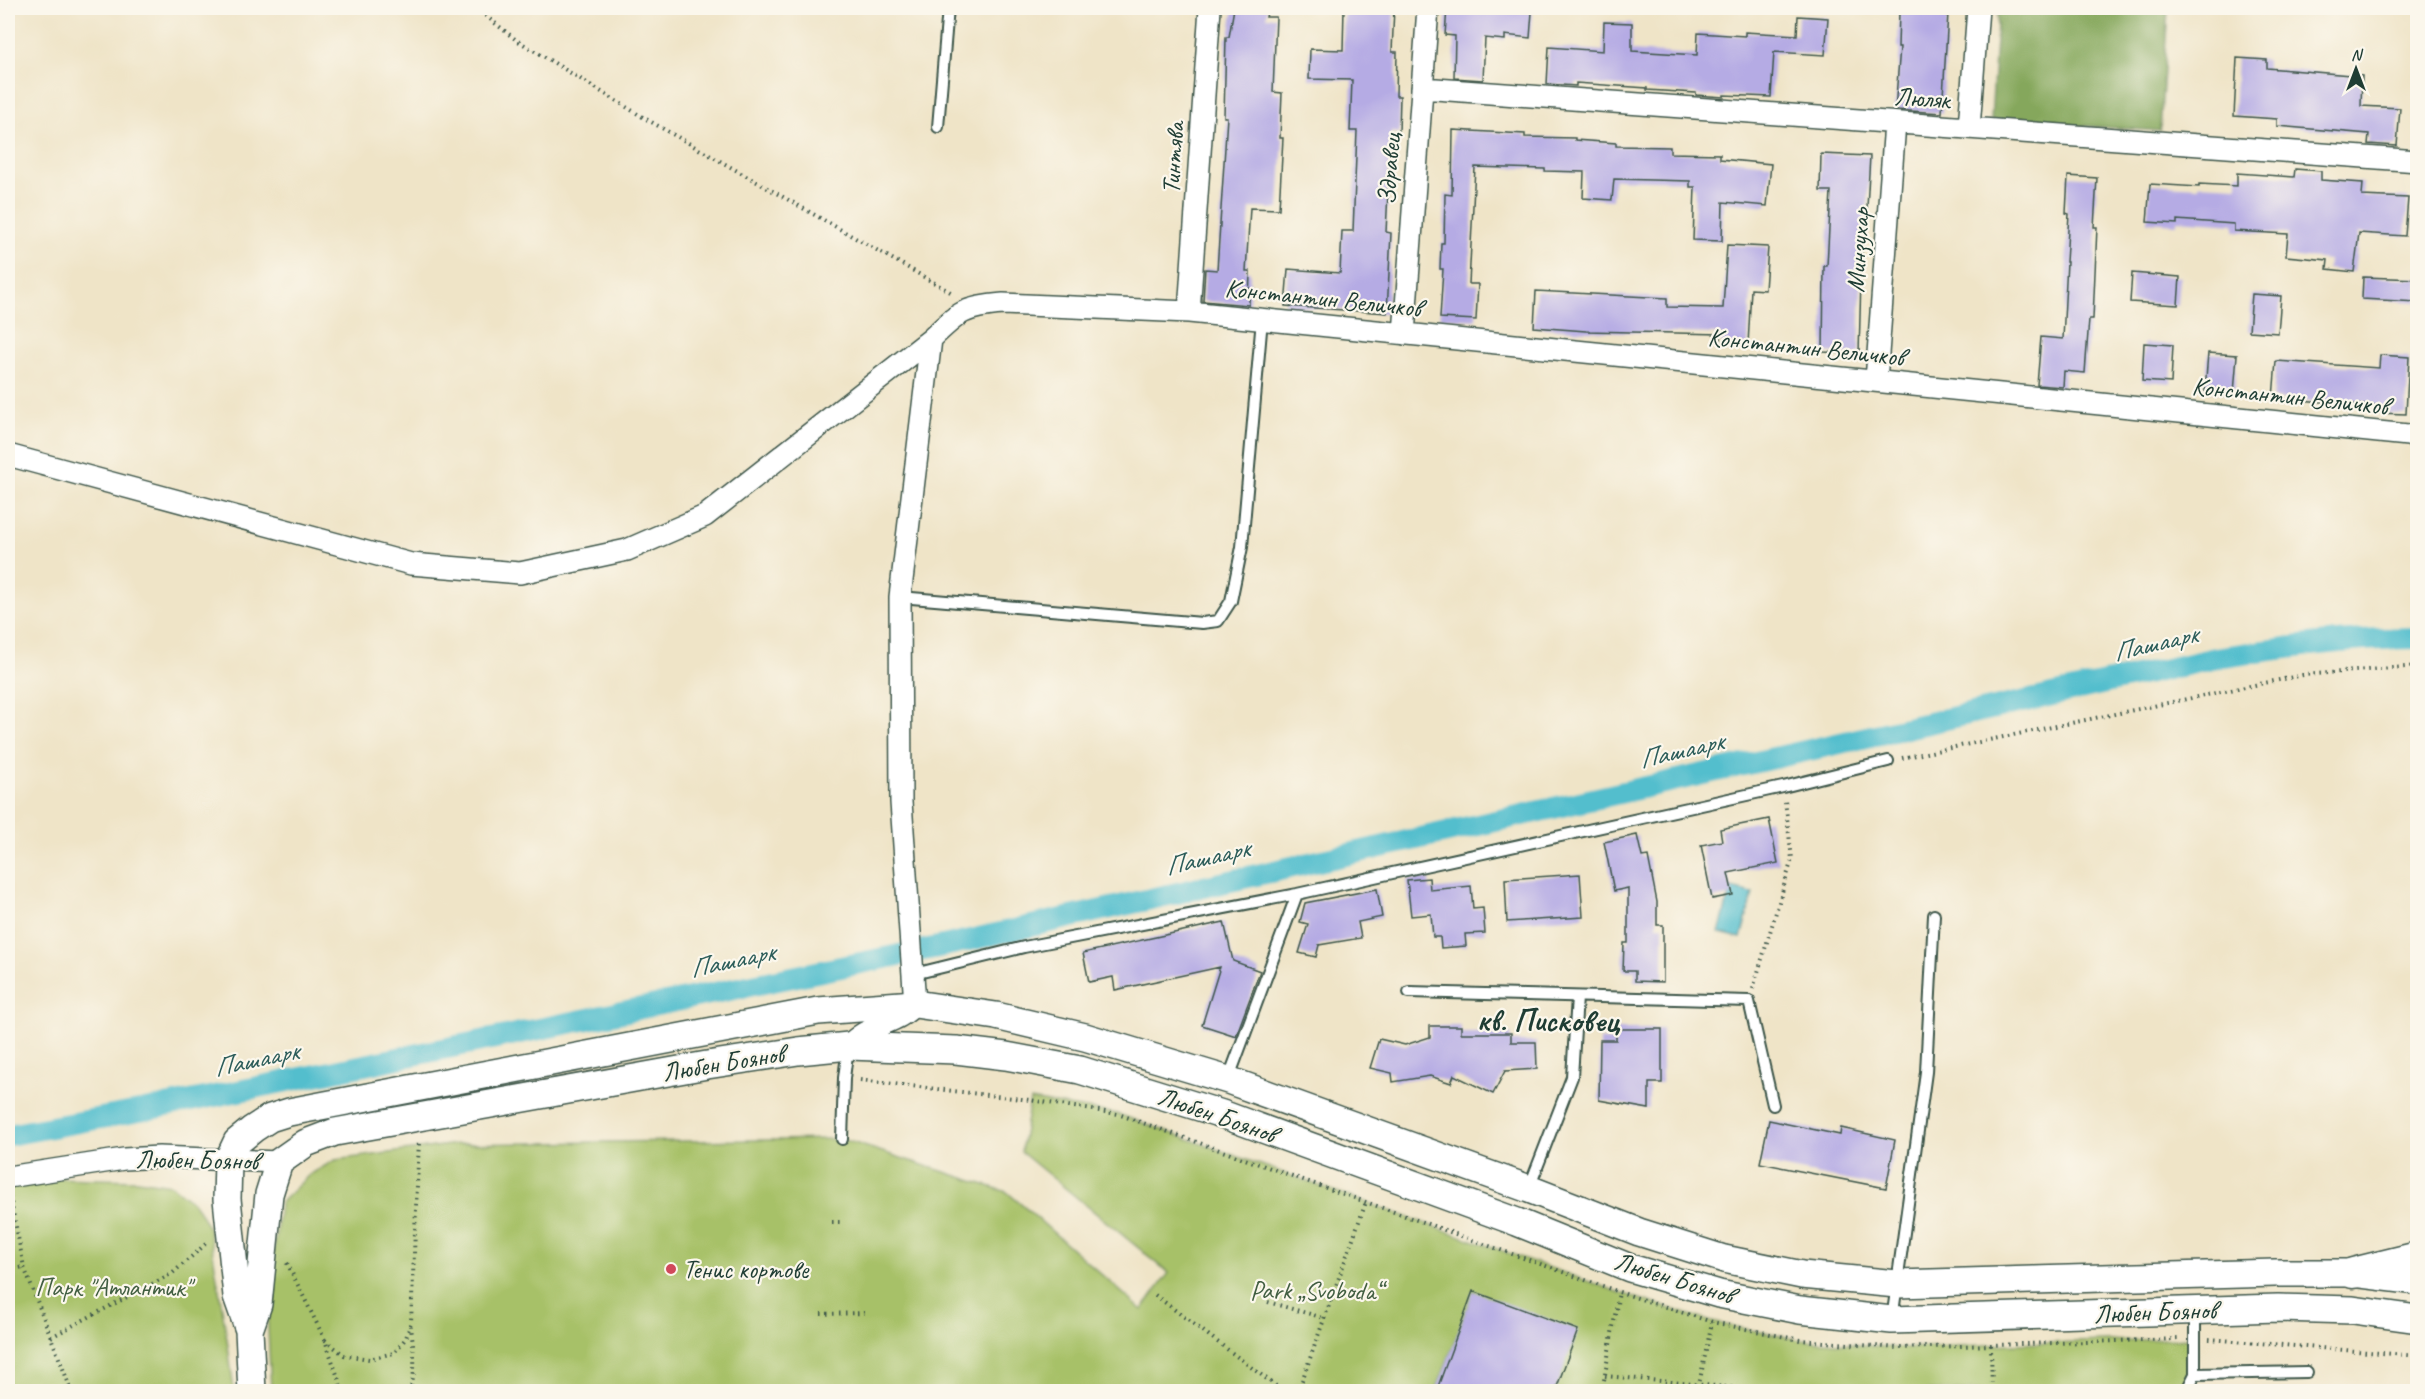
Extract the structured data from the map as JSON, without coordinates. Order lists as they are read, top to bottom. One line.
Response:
{"streets":{"street":["Люляк","Тинтява","Здравец","Минзухар","Константин Величков","Любен Боянов"]},"crossings":[["Люляк","Здравец"],["Люляк","Минзухар"],["Тинтява","Константин Величков"],["Здравец","Константин Величков"],["Минзухар","Константин Величков"]],"districts":["кв. Писковец"],"water":["Пашаарк"],"parks":["Парк \"Атлантик\"","Park „Svoboda“"],"places":["Тенис кортове"],"north":"top"}
